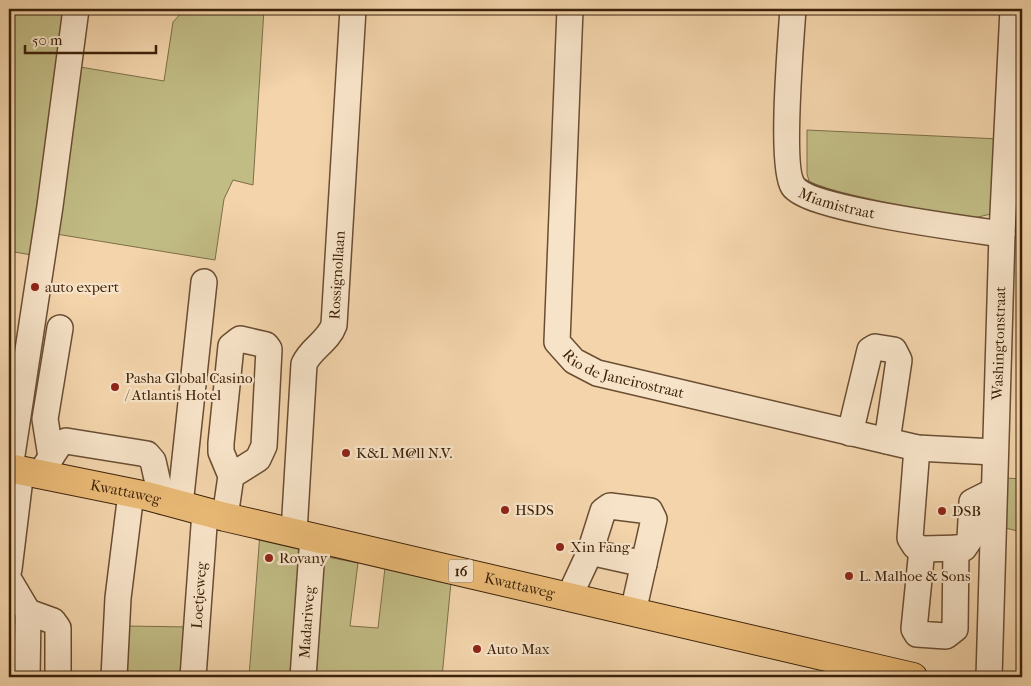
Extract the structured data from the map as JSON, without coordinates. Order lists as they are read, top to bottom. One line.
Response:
{"streets":{"main road":["Kwattaweg","16"],"street":["Miamistraat","Rossignollaan","Washingtonstraat","Rio de Janeirostraat","Loetjeweg","Madariweg"]},"crossings":[["Miamistraat","Washingtonstraat"],["Washingtonstraat","Rio de Janeirostraat"],["Kwattaweg","Loetjeweg"],["Kwattaweg","Madariweg"]],"places":["auto expert","Pasha Global Casino / Atlantis Hotel","K&L M@ll N.V.","HSDS","DSB","Xin Fang","Rovany","L. Malhoe & Sons","Auto Max"],"scale_bar":"50 m"}
